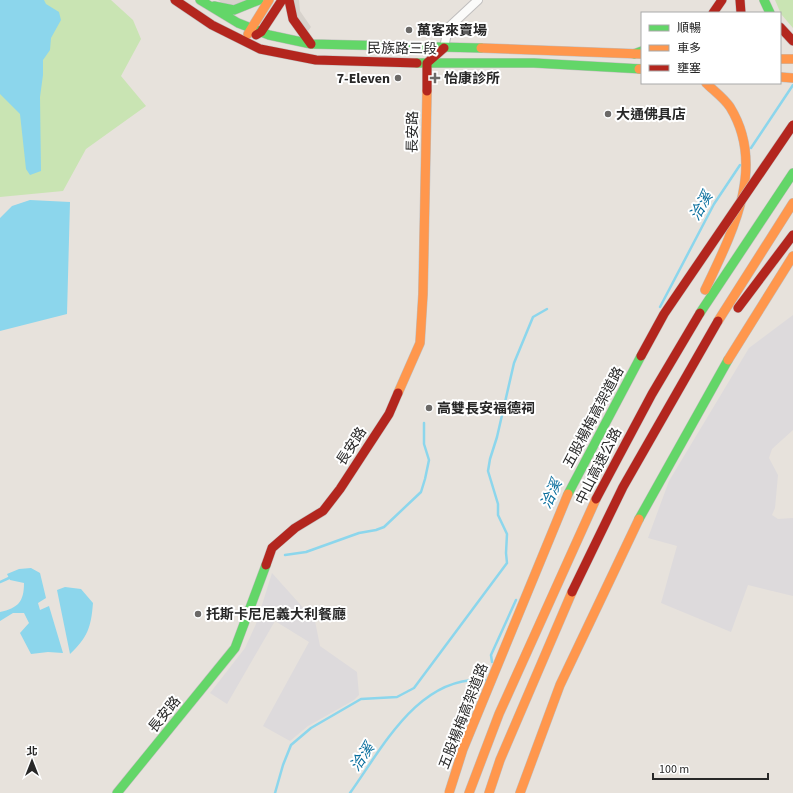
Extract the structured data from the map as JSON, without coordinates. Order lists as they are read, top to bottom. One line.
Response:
{"streets":{"main road":["民族路三段","長安路","五股楊梅高架道路","中山高速公路"]},"crossings":[["民族路三段","長安路"]],"water":["洽溪"],"places":{"other":["萬客來賣場","7-Eleven","大通佛具店","高雙長安福德祠","托斯卡尼尼義大利餐廳"],"health":["怡康診所"]},"legend":["順暢","車多","壅塞"],"scale_bar":"100 m","north":"top"}
